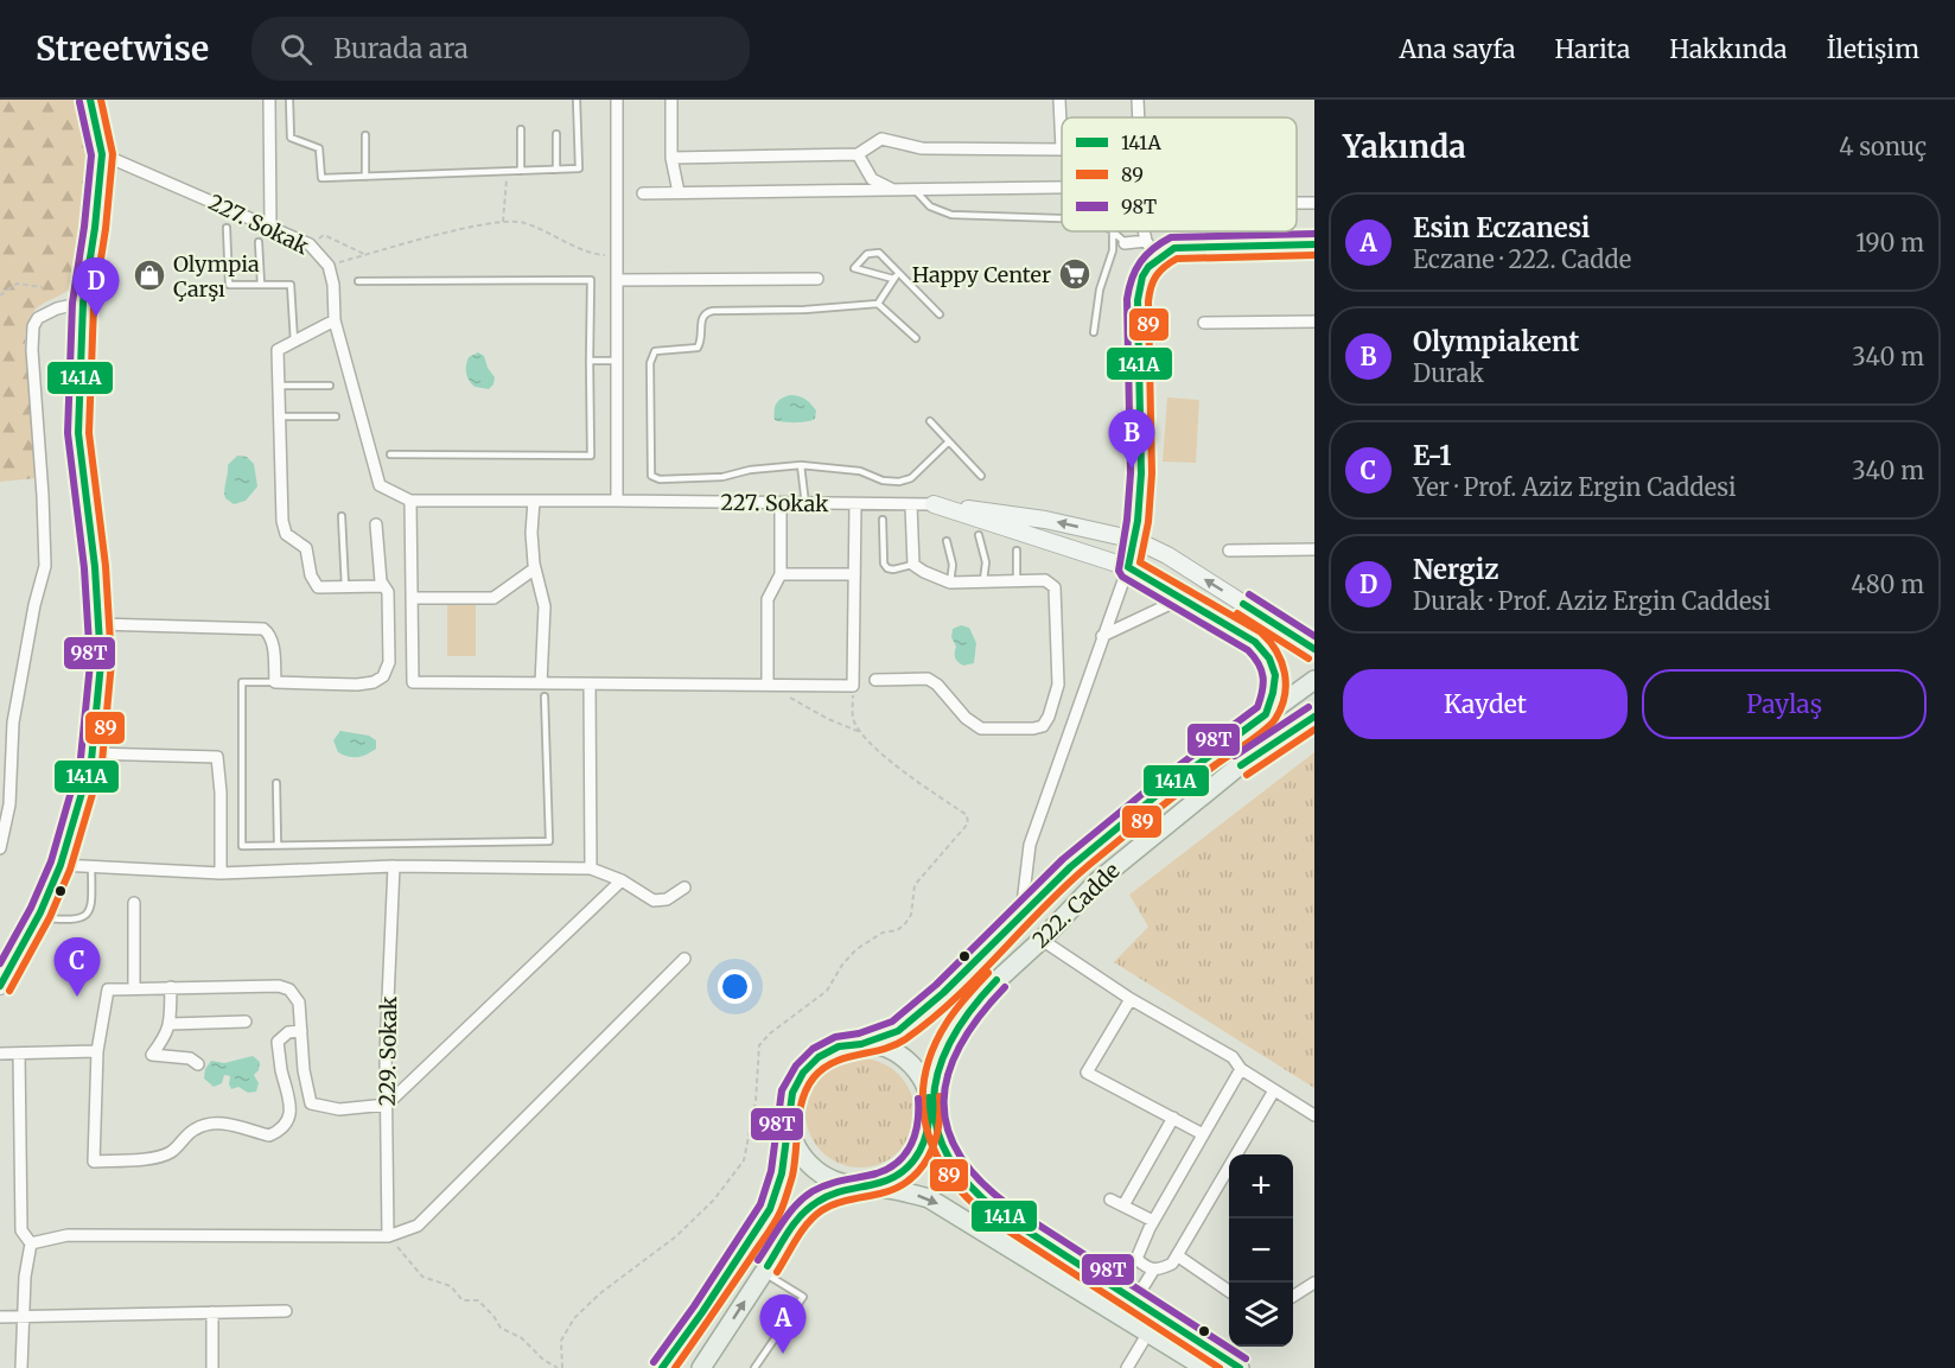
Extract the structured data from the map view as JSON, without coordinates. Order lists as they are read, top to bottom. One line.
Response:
{"streets":{"main road":["222. Cadde"],"street":["227. Sokak","229. Sokak"]},"places":{"supermarket":["Happy Center"],"shop":["Olympia Çarşı"]},"lines":["transit line 141A","transit line 89","transit line 98T"],"legend":["141A","89","98T"],"page":{"header":"Streetwise","search":"Burada ara","nav":["Ana sayfa","Harita","Hakkında","İletişim"],"heading":["Yakında","4 sonuç"],"list":[{"mark":"A","name":"Esin Eczanesi","note":"Eczane · 222. Cadde","value":"190 m"},{"mark":"B","name":"Olympiakent","note":"Durak","value":"340 m"},{"mark":"C","name":"E-1","note":"Yer · Prof. Aziz Ergin Caddesi","value":"340 m"},{"mark":"D","name":"Nergiz","note":"Durak · Prof. Aziz Ergin Caddesi","value":"480 m"}],"pins":["D","B","C","A"],"buttons":["Kaydet","Paylaş"],"map_buttons":["+","−"]}}
